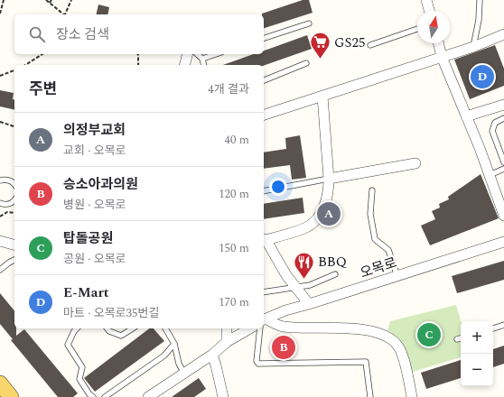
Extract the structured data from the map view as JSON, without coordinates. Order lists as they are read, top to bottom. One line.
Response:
{"streets":{"street":["오목로"]},"places":{"supermarket":["GS25"],"restaurant":["BBQ"]},"north":"top","page":{"search":"장소 검색","pins":["D","A","C","B"],"heading":["주변","4개 결과"],"list":[{"mark":"A","name":"의정부교회","note":"교회 · 오목로","value":"40 m"},{"mark":"B","name":"승소아과의원","note":"병원 · 오목로","value":"120 m"},{"mark":"C","name":"탑돌공원","note":"공원 · 오목로","value":"150 m"},{"mark":"D","name":"E-Mart","note":"마트 · 오목로35번길","value":"170 m"}],"map_buttons":["+","−"]}}
